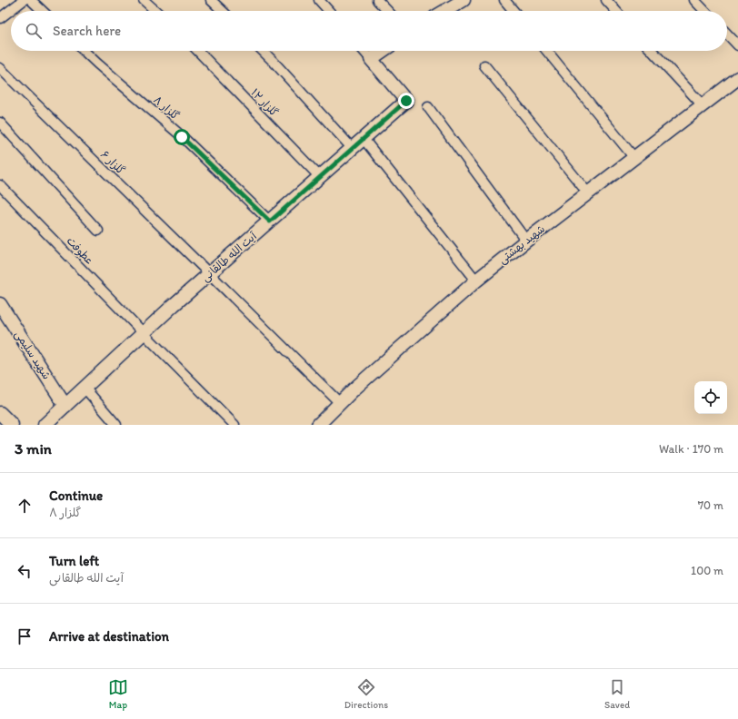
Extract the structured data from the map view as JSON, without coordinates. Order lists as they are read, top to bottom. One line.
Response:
{"streets":{"street":["گلزار ۱۲","گلزار ۸","گلزار ۶","شهید بهشتی","عطوفت","آیت الله طالقانی","شهید سلیمی"]},"crossings":[["گلزار ۱۲","آیت الله طالقانی"],["گلزار ۸","آیت الله طالقانی"],["گلزار ۶","شهید بهشتی"],["گلزار ۶","آیت الله طالقانی"],["عطوفت","آیت الله طالقانی"],["آیت الله طالقانی","شهید سلیمی"]],"page":{"search":"Search here","heading":["3 min","Walk · 170 m"],"list":[["Continue","گلزار ۸","70 m"],["Turn left","آیت الله طالقانی","100 m"],"Arrive at destination"],"nav":["Map","Directions","Saved"]}}
